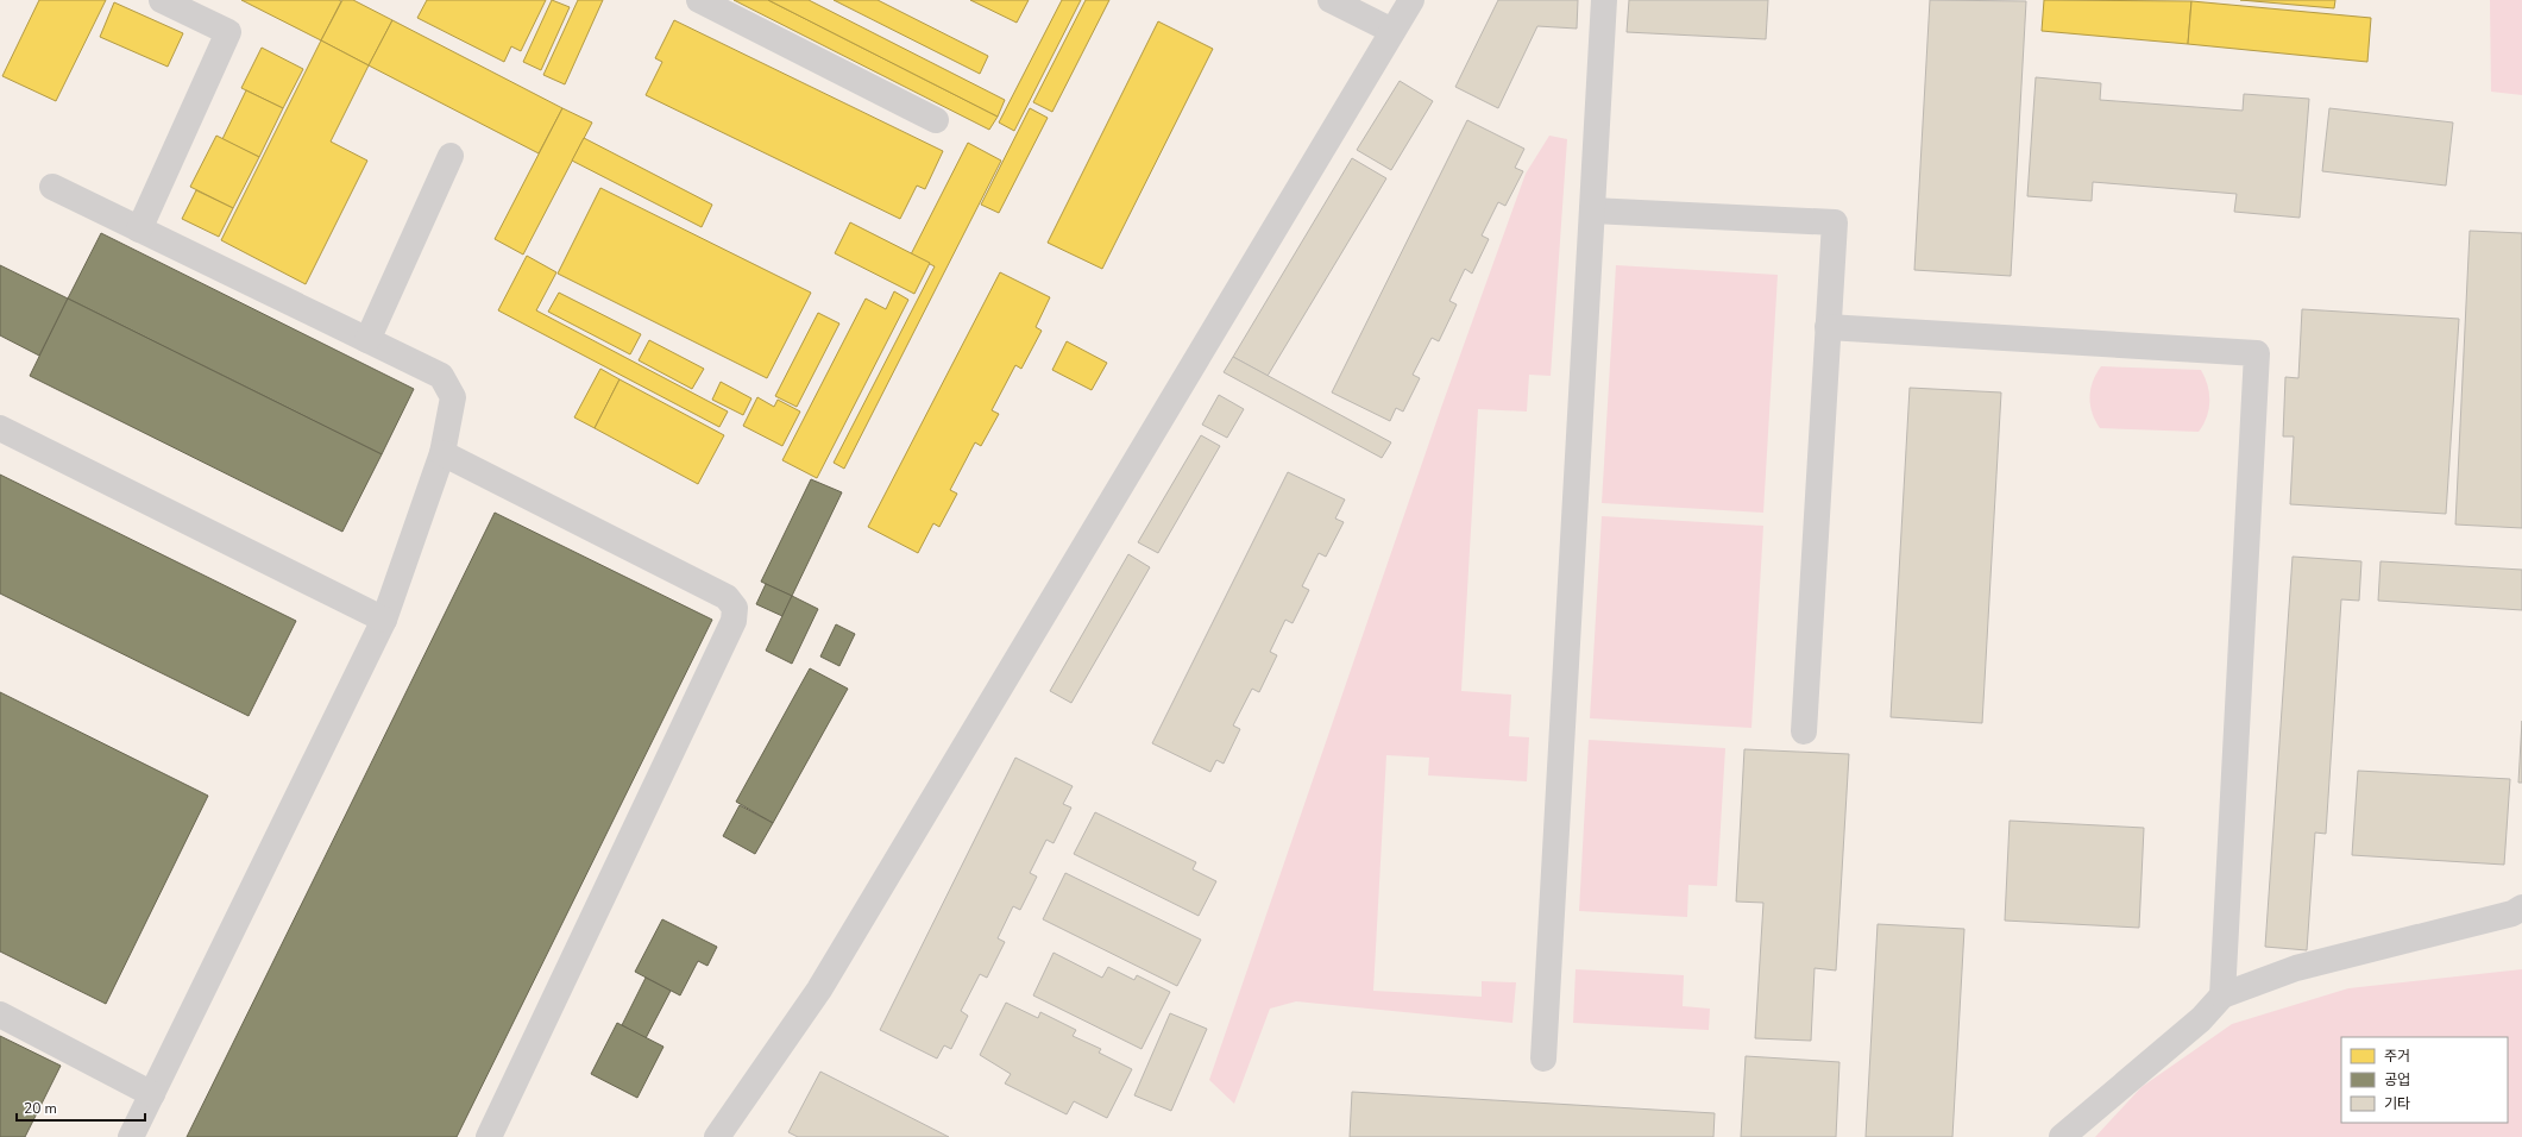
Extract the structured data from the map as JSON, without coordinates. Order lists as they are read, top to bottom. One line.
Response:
{"legend":["주거","공업","기타"],"scale_bar":"20 m"}
